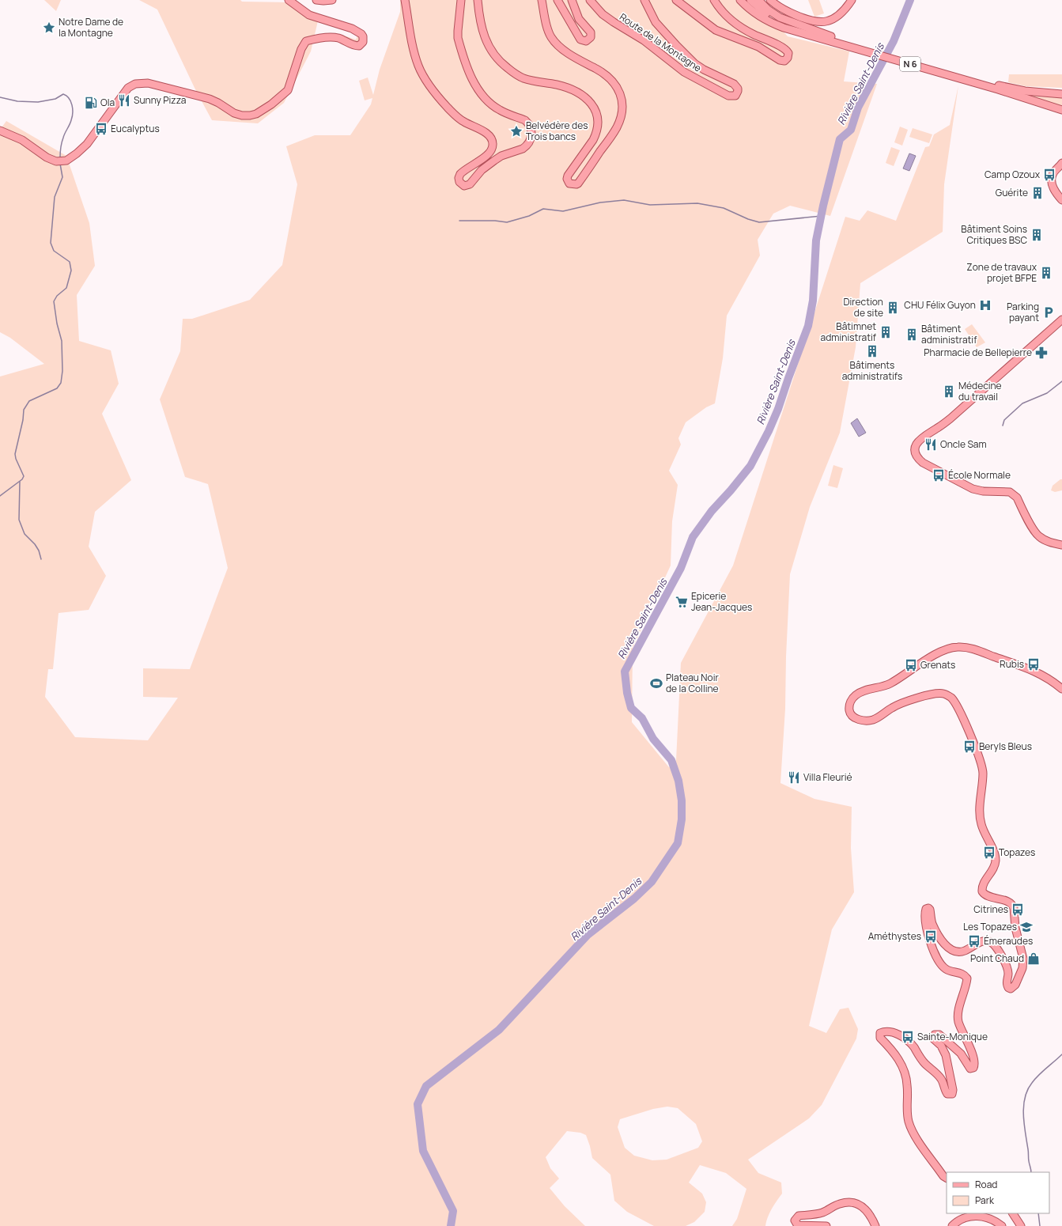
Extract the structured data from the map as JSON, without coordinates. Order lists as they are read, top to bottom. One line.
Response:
{"streets":{"main road":["Route de la Montagne","N 6"]},"water":["Rivière Saint-Denis"],"places":{"place":["Notre Dame de la Montagne","Belvédère des Trois bancs"],"restaurant":["Sunny Pizza","Oncle Sam","Villa Fleurié"],"fuel station":["Ola"],"bus stop":["Eucalyptus","Camp Ozoux","École Normale","Rubis","Grenats","Beryls Bleus","Topazes","Citrines","Améthystes","Émeraudes","Sainte-Monique"],"building":["Guérite","Bâtiment Soins Critiques BSC","Zone de travaux projet BFPE","Direction de site","Bâtimnet administratif","Bâtiment administratif","Bâtiments administratifs","Médecine du travail"],"hospital":["CHU Félix Guyon"],"parking":["Parking payant"],"pharmacy":["Pharmacie de Bellepierre"],"supermarket":["Epicerie Jean-Jacques"],"sports":["Plateau Noir de la Colline"],"school or university":["Les Topazes"],"shop":["Point Chaud"]},"legend":["Road","Park"]}
